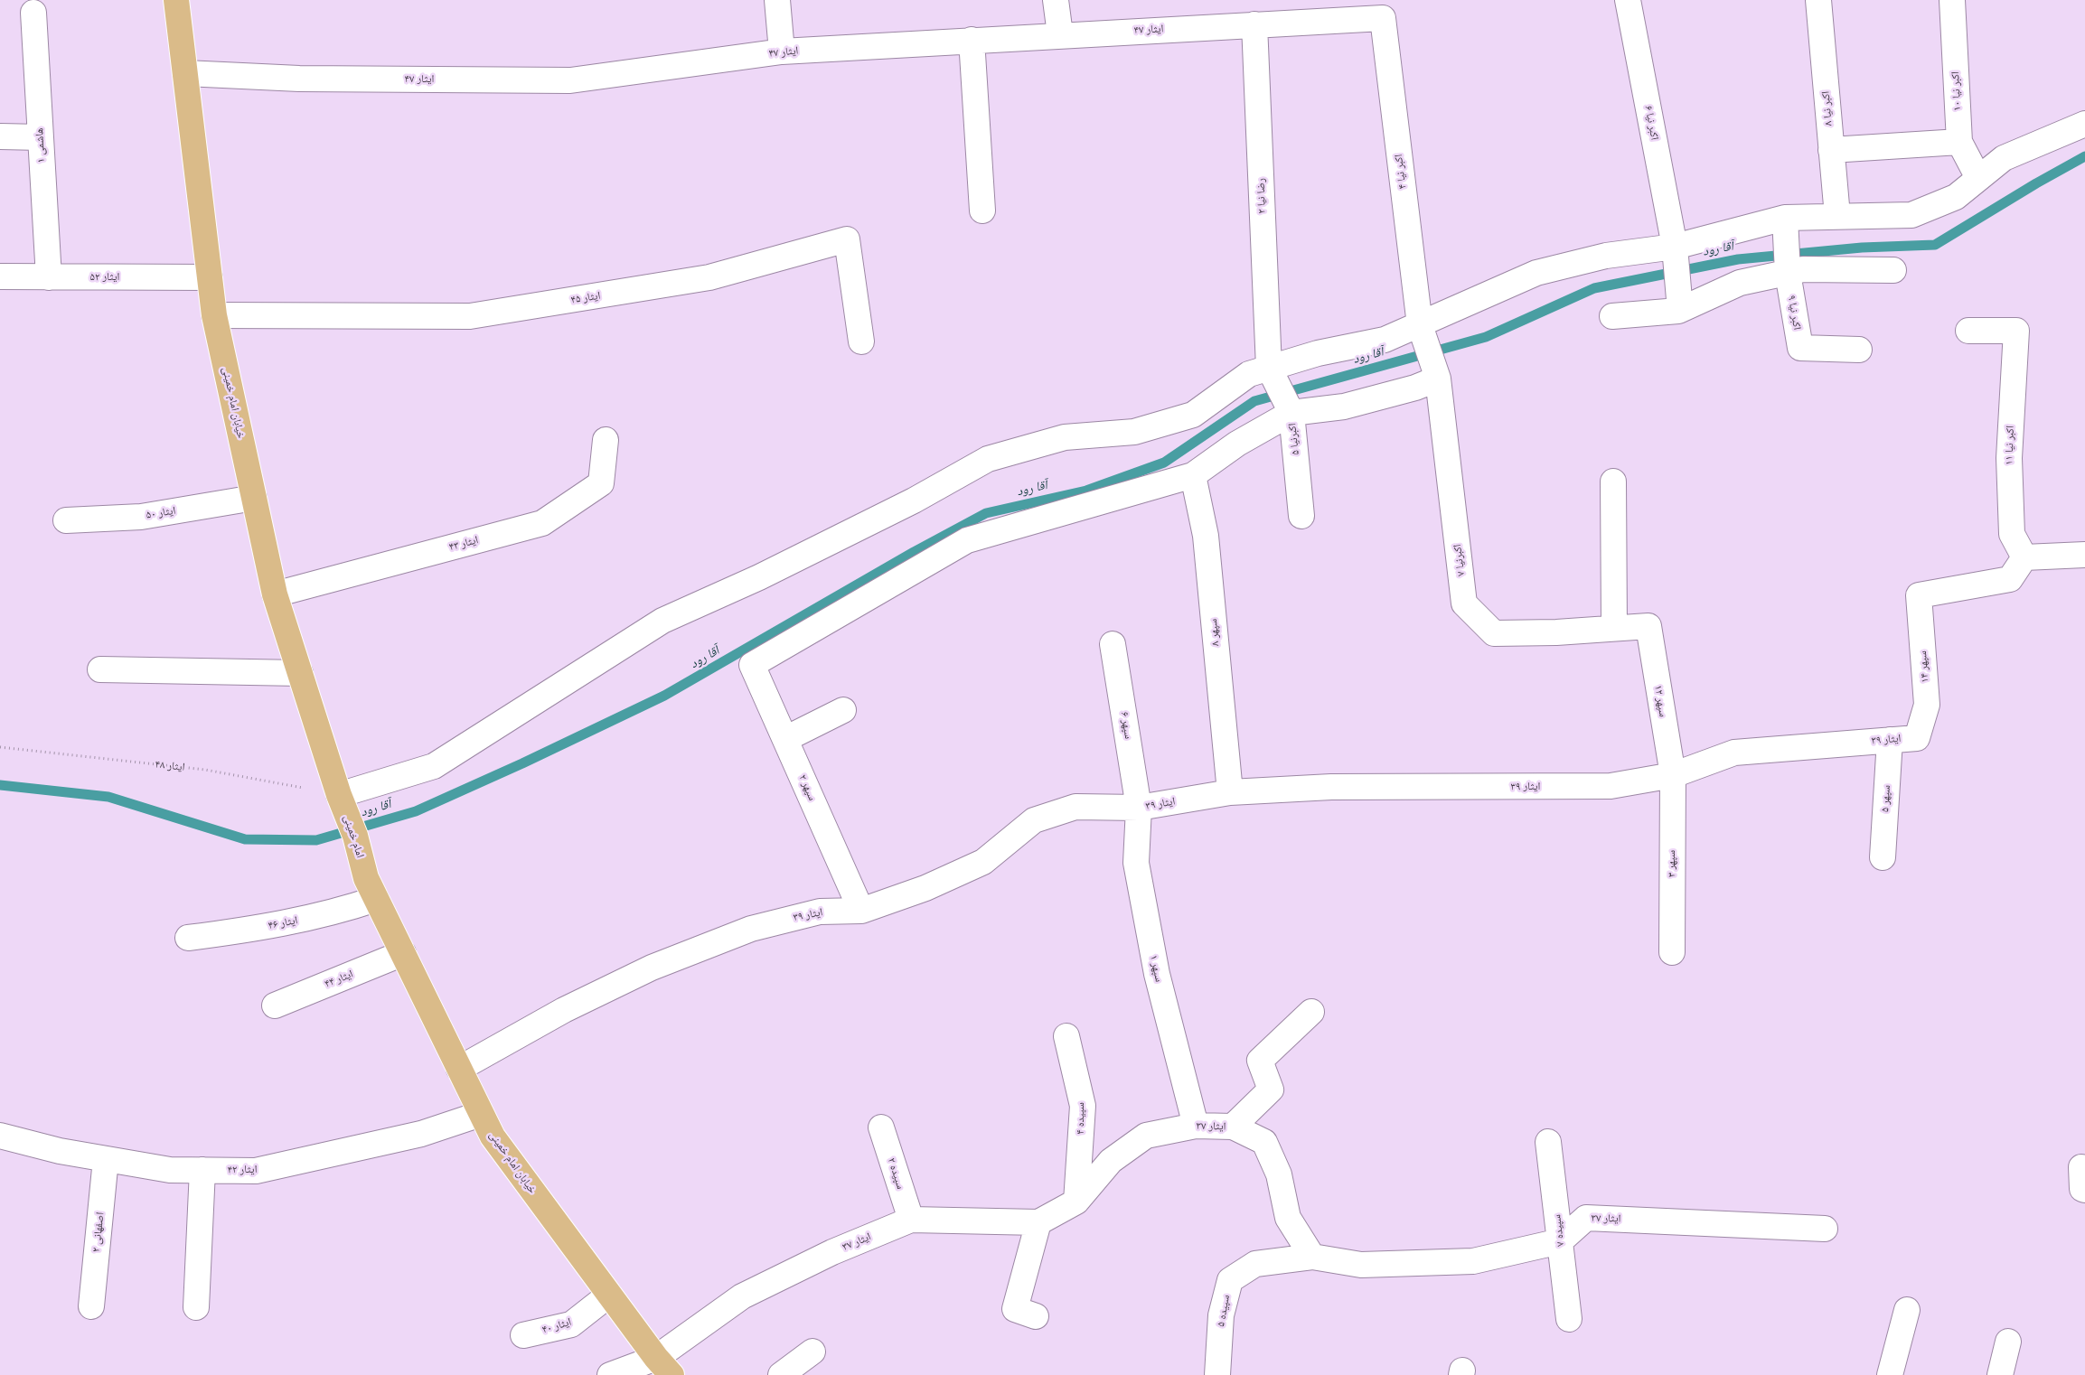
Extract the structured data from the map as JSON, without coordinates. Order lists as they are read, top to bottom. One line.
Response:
{"streets":{"main road":["خیابان امام خمینی","امام خمینی"],"street":["ایثار ۴۷","اکبر نیا ۱۰","اکبر نیا ۸","اکبر نیا ۶","هاشمی ۱","اکبر نیا ۴","رضا نیا ۲","ایثار ۵۲","ایثار ۴۵","اکبر نیا ۹","اکبرنیا ۵","اکبر نیا ۱۱","ایثار ۵۰","ایثار ۴۳","اکبرنیا ۷","سپهر ۸","سپهر ۱۴","سپهر ۱۲","سپهر ۶","ایثار ۳۹","سپهر ۲","سپهر ۵","سپهر ۳","ایثار ۴۶","سپهر ۱","ایثار ۴۴","سپیده ۴","ایثار ۳۷","ایثار ۴۲","سپیده ۲","سپیده ۷","اصفهانی ۲","سپیده ۵","ایثار ۴۰"],"path":["ایثار ۴۸"]},"crossings":[["ایثار ۴۷","اکبر نیا ۴"],["ایثار ۴۷","رضا نیا ۲"],["ایثار ۴۷","خیابان امام خمینی"],["هاشمی ۱","ایثار ۵۲"],["اکبر نیا ۴","اکبرنیا ۷"],["رضا نیا ۲","اکبرنیا ۵"],["ایثار ۵۲","خیابان امام خمینی"],["ایثار ۴۵","خیابان امام خمینی"],["خیابان امام خمینی","ایثار ۵۰"],["خیابان امام خمینی","ایثار ۴۳"],["خیابان امام خمینی","ایثار ۳۹"],["خیابان امام خمینی","ایثار ۴۸"],["خیابان امام خمینی","امام خمینی"],["خیابان امام خمینی","ایثار ۴۶"],["خیابان امام خمینی","ایثار ۴۴"],["خیابان امام خمینی","ایثار ۳۷"],["خیابان امام خمینی","ایثار ۴۲"],["خیابان امام خمینی","ایثار ۴۰"],["اکبر نیا ۱۱","سپهر ۱۴"],["اکبرنیا ۷","سپهر ۱۲"],["سپهر ۸","ایثار ۳۹"],["سپهر ۸","سپهر ۲"],["سپهر ۱۴","ایثار ۳۹"],["سپهر ۱۲","ایثار ۳۹"],["سپهر ۱۲","سپهر ۳"],["سپهر ۶","ایثار ۳۹"],["سپهر ۶","سپهر ۱"],["ایثار ۳۹","سپهر ۲"],["ایثار ۳۹","سپهر ۵"],["ایثار ۳۹","سپهر ۳"],["ایثار ۳۹","سپهر ۱"],["ایثار ۴۸","امام خمینی"],["امام خمینی","ایثار ۴۶"],["سپهر ۱","ایثار ۳۷"],["سپیده ۴","ایثار ۳۷"],["ایثار ۳۷","سپیده ۲"],["ایثار ۳۷","سپیده ۷"],["ایثار ۳۷","سپیده ۵"],["ایثار ۴۲","اصفهانی ۲"]],"water":["آقا رود"]}
